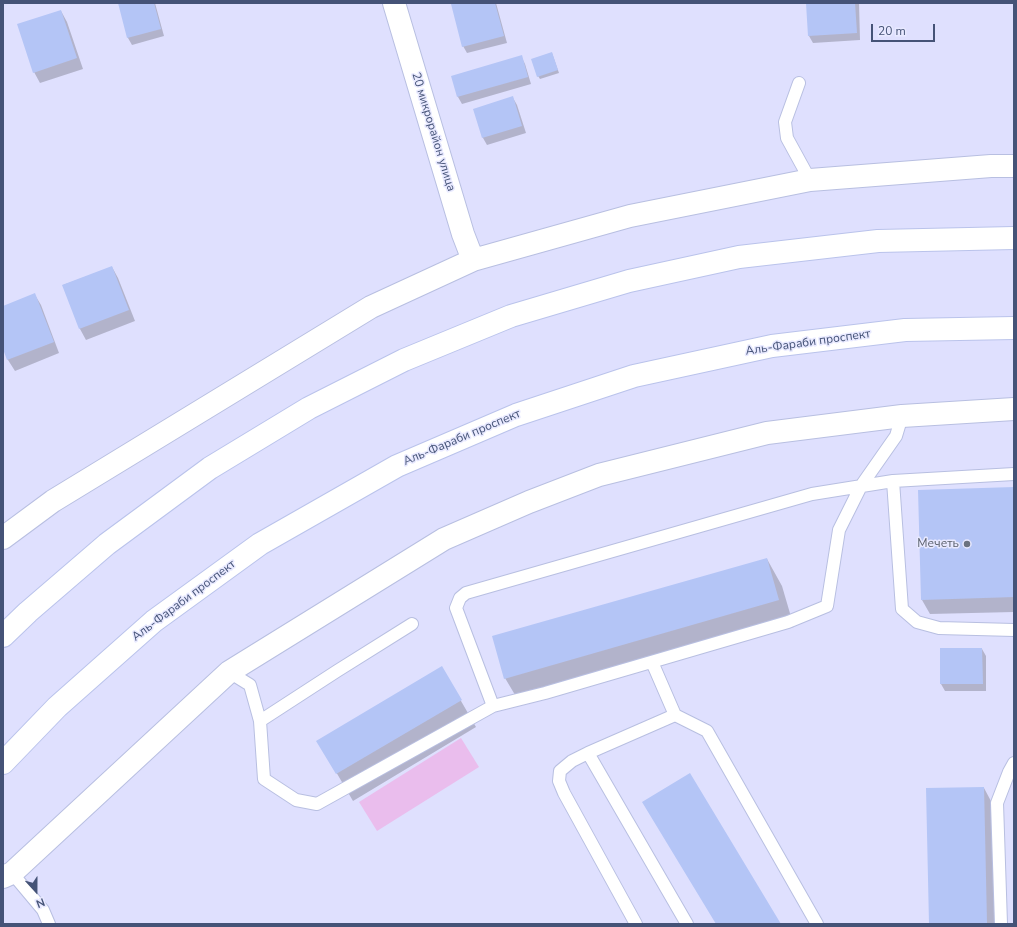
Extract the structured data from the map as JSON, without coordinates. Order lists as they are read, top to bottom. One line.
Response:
{"streets":{"street":["20 микрорайон улица","Аль-Фараби проспект"]},"places":["Мечеть"],"scale_bar":"20 m","north":"bottom"}
